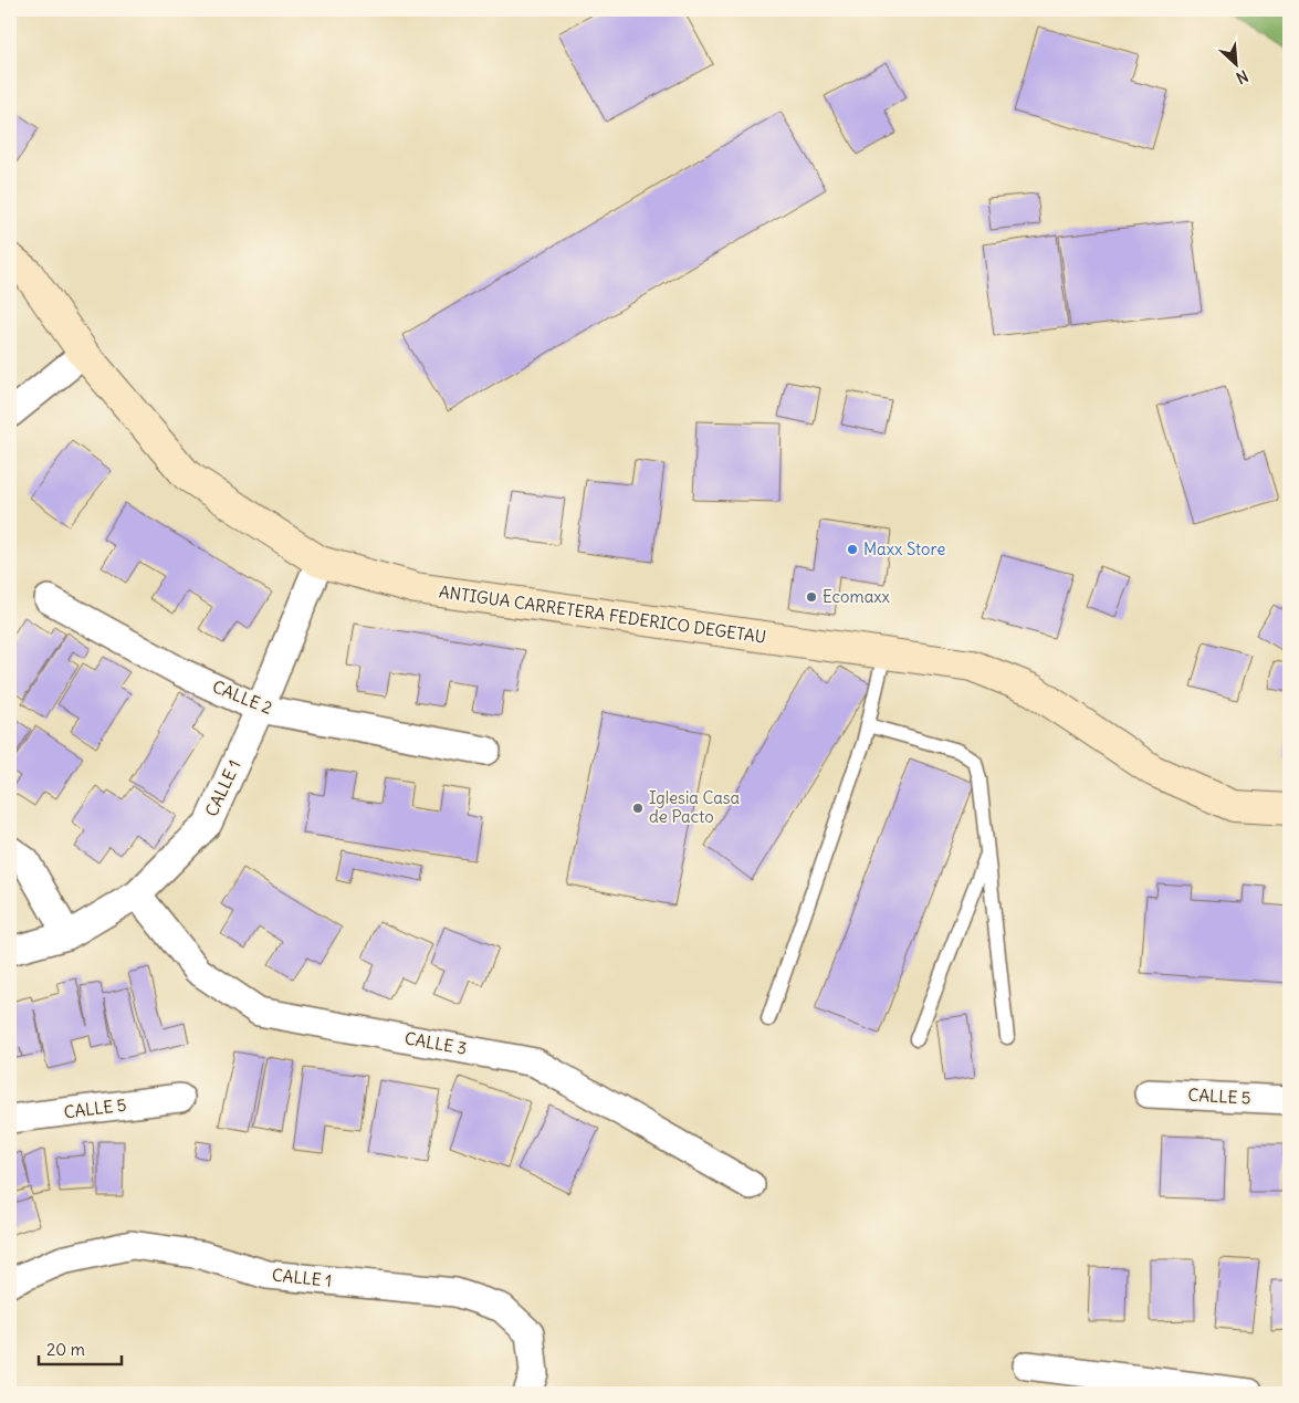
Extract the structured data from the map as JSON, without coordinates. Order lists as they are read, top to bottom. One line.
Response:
{"streets":{"street":["ANTIGUA CARRETERA FEDERICO DEGETAU","CALLE 2","CALLE 1","CALLE 3","CALLE 5"]},"crossings":[["ANTIGUA CARRETERA FEDERICO DEGETAU","CALLE 1"],["CALLE 2","CALLE 1"],["CALLE 1","CALLE 3"]],"places":["Maxx Store","Ecomaxx","Iglesia Casa de Pacto"],"scale_bar":"20 m","north":"bottom right"}
